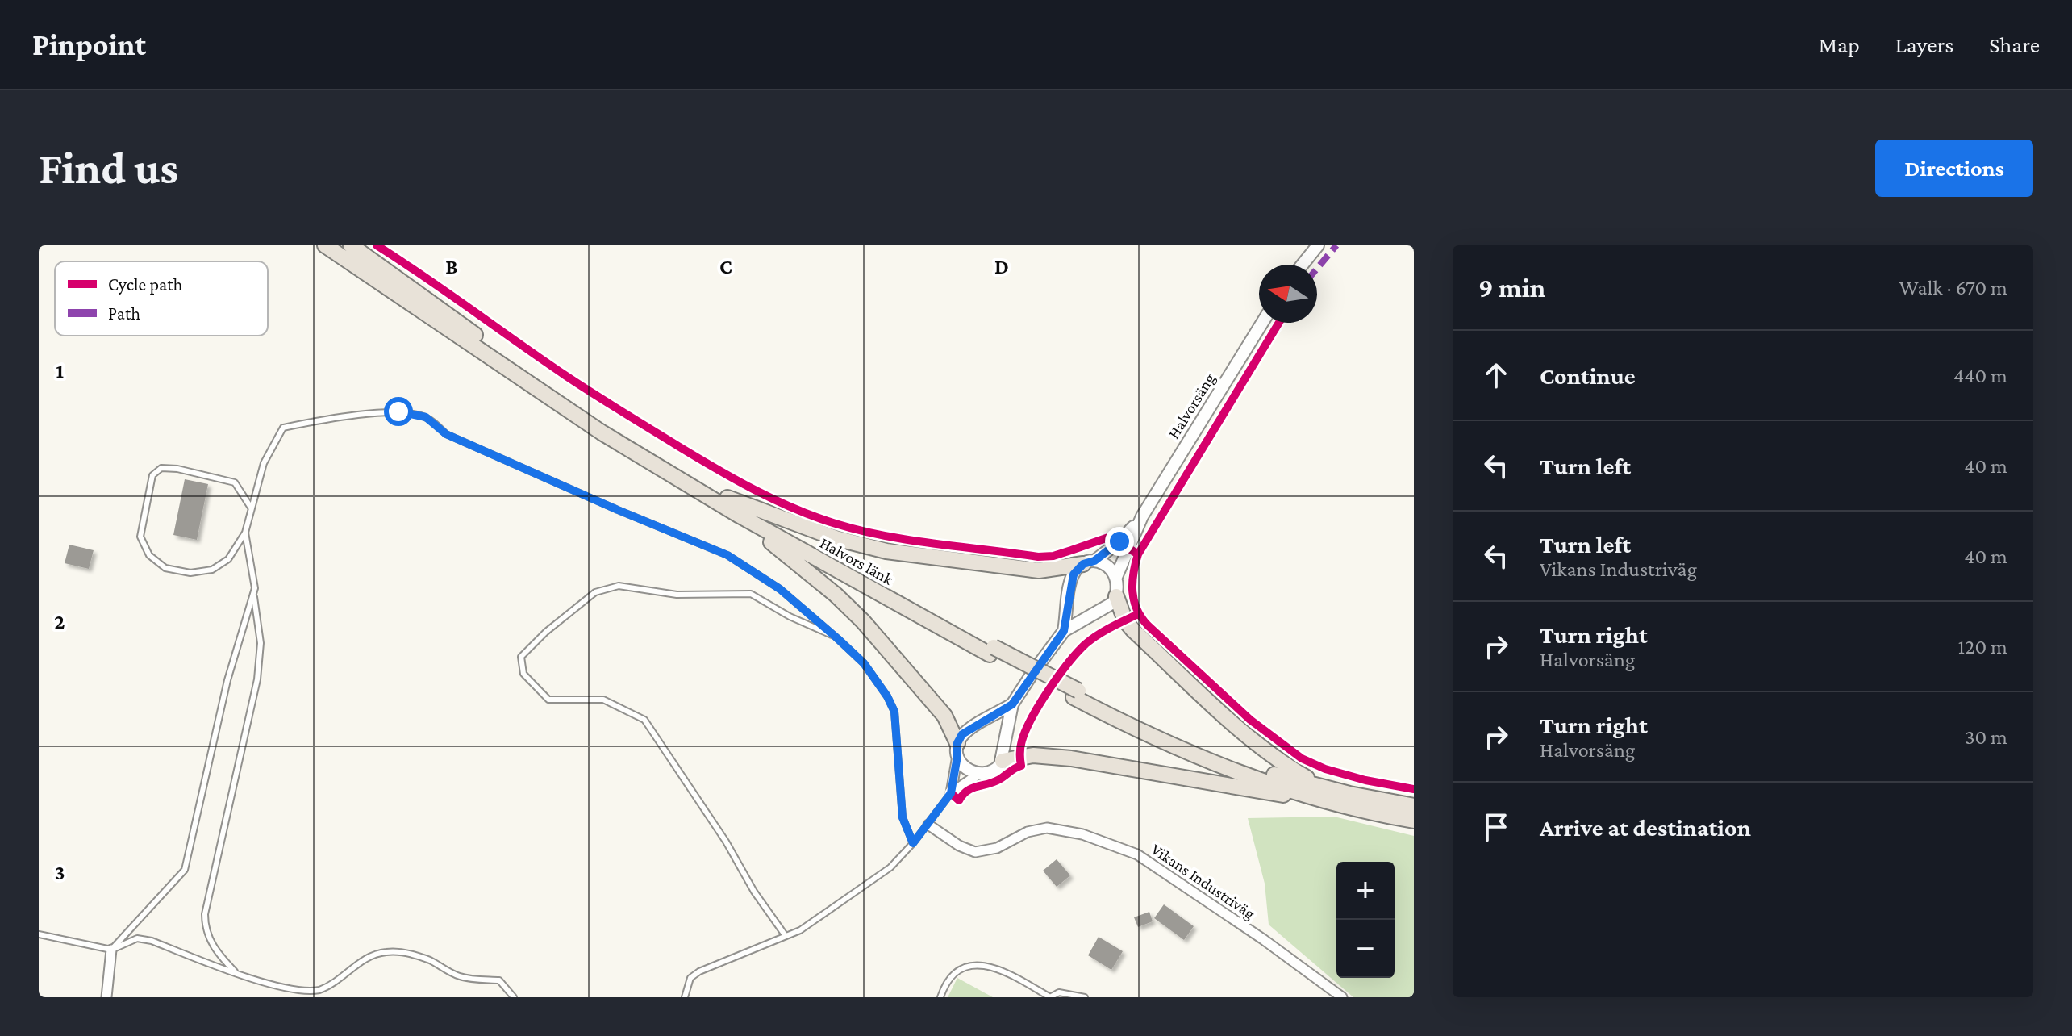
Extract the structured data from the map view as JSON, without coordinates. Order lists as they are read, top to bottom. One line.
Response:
{"streets":{"highway":["Halvors länk"],"street":["Halvorsäng","Vikans Industriväg"]},"legend":["Cycle path","Path"],"north":"left","page":{"header":"Pinpoint","nav":["Map","Layers","Share"],"buttons":"Directions","title":"Find us","heading":["9 min","Walk · 670 m"],"list":[["Continue","440 m"],["Turn left","40 m"],["Turn left","Vikans Industriväg","40 m"],["Turn right","Halvorsäng","120 m"],["Turn right","Halvorsäng","30 m"],"Arrive at destination"],"map_buttons":["+","−"]},"grid":{"columns":["B","C","D"],"rows":["1","2","3"]}}
